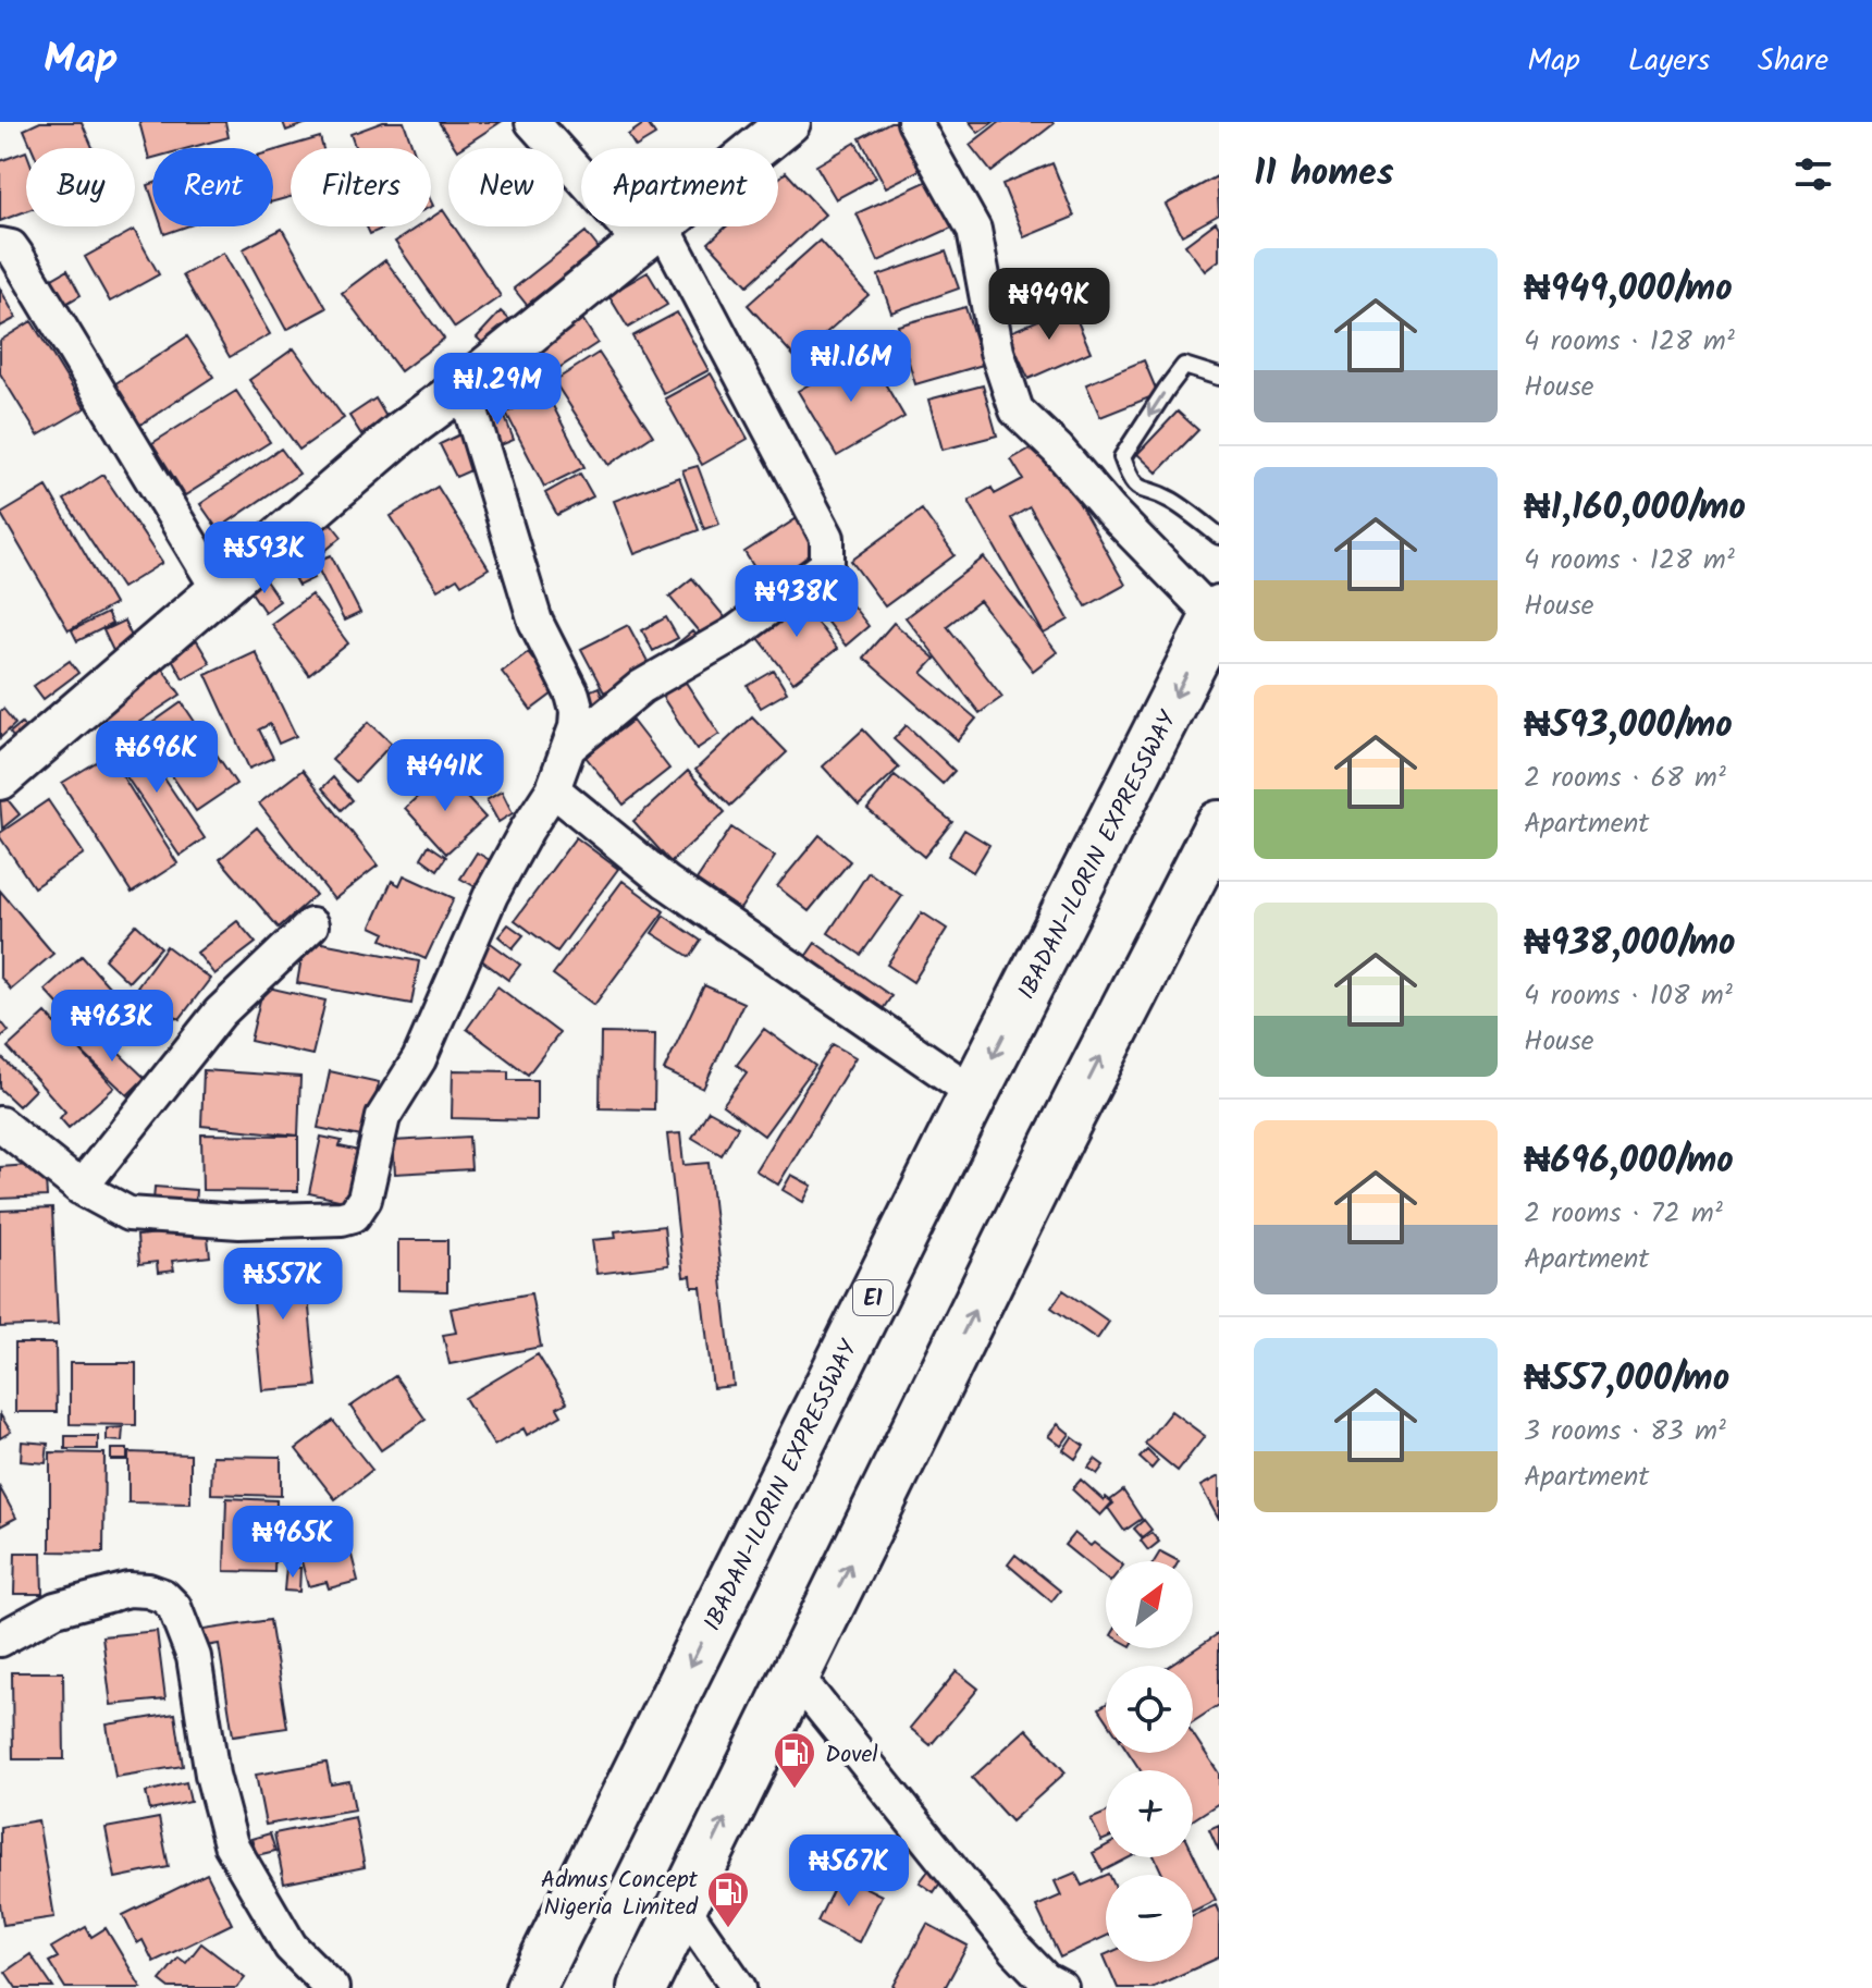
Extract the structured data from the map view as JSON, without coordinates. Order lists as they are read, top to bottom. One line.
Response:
{"streets":{"highway":["IBADAN-ILORIN EXPRESSWAY","E1"]},"places":{"fuel station":["Dovel","Admus Concept Nigeria Limited"]},"north":"top right","page":{"header":"Map","nav":["Map","Layers","Share"],"heading":"11 homes","chip":["Buy","Rent","Filters","New","Apartment"],"list":[{"name":"₦949,000/mo","note":"4 rooms · 128 m² · House"},{"name":"₦1,160,000/mo","note":"4 rooms · 128 m² · House"},{"name":"₦593,000/mo","note":"2 rooms · 68 m² · Apartment"},{"name":"₦938,000/mo","note":"4 rooms · 108 m² · House"},{"name":"₦696,000/mo","note":"2 rooms · 72 m² · Apartment"},{"name":"₦557,000/mo","note":"3 rooms · 83 m² · Apartment"}],"price":["₦949K","₦1.16M","₦1.29M","₦593K","₦938K","₦696K","₦441K","₦963K","₦557K","₦965K","₦567K"],"map_buttons":["+","−"]}}
